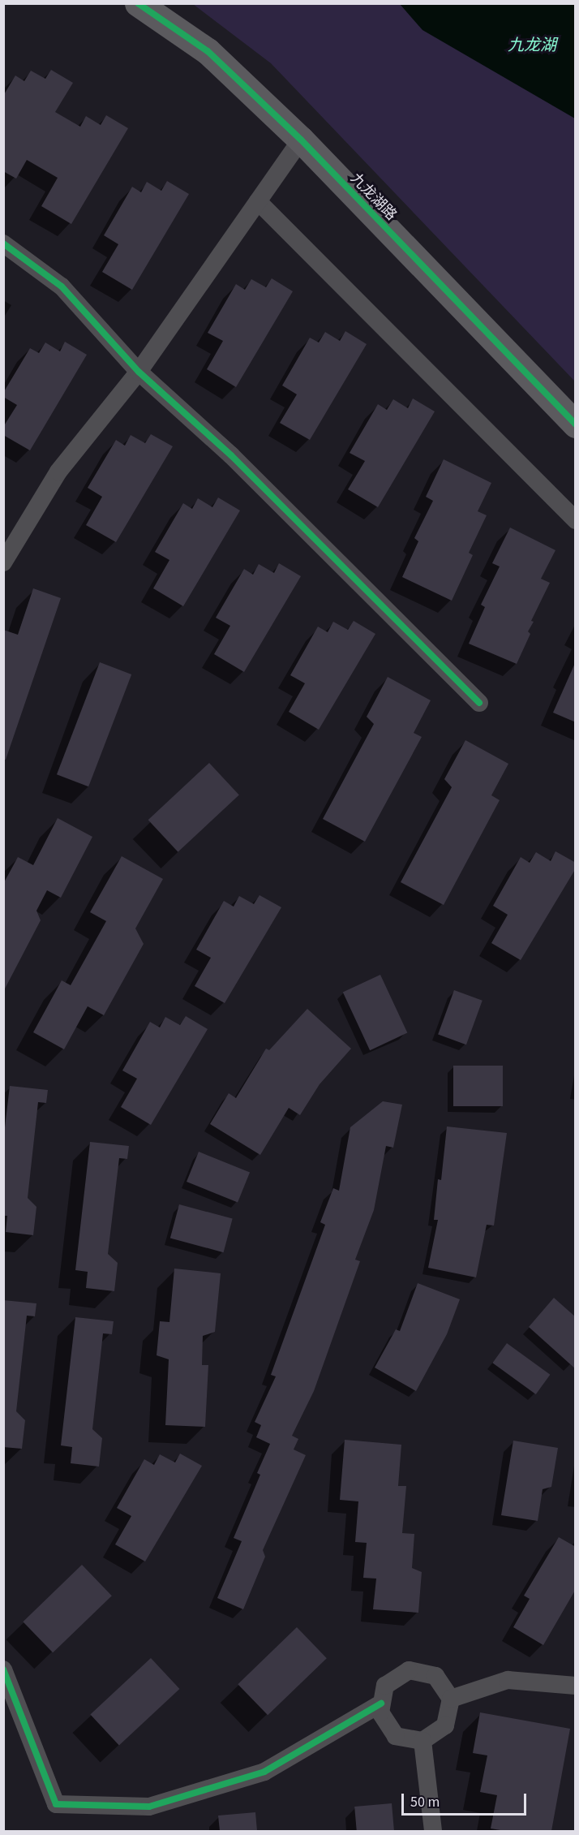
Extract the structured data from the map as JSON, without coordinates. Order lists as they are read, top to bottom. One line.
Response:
{"streets":{"street":["九龙湖路"]},"water":["九龙湖"],"scale_bar":"50 m"}
